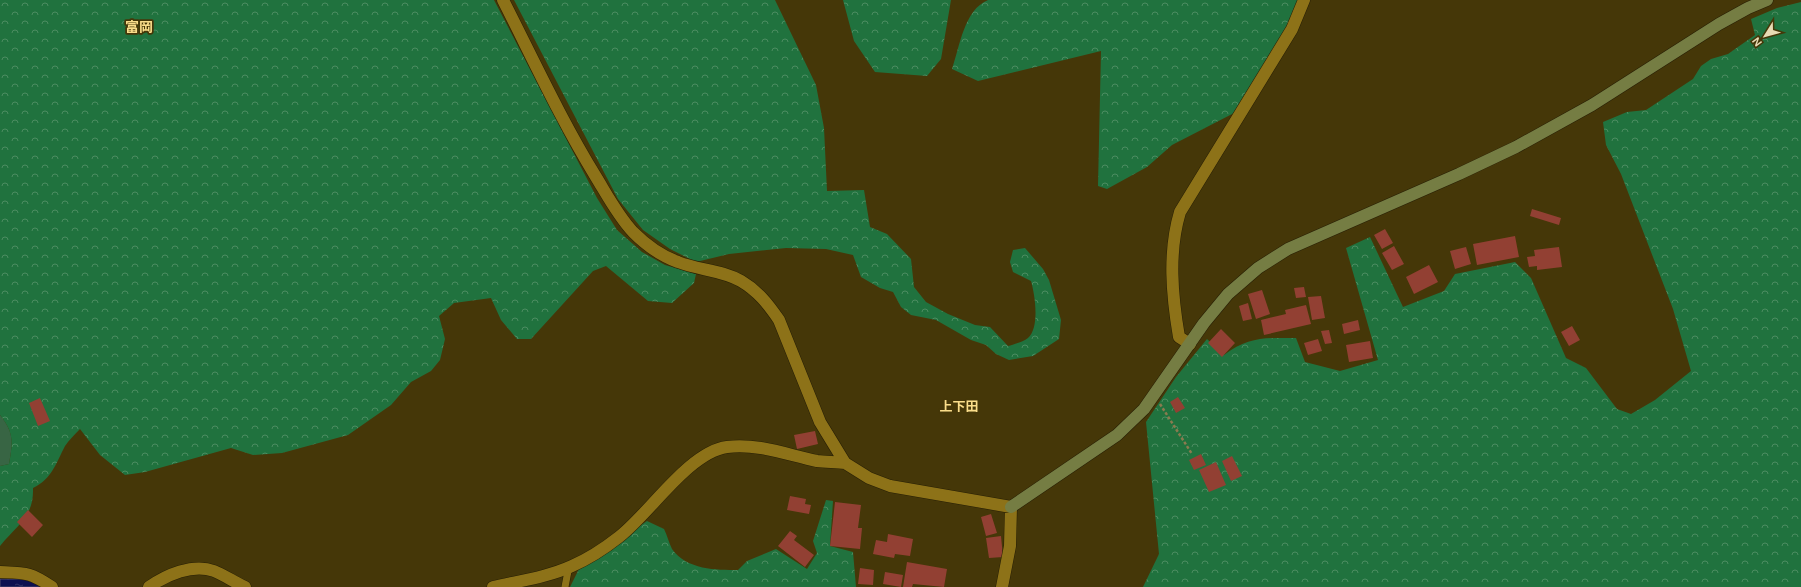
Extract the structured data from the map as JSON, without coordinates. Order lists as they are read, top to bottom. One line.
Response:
{"districts":["富岡","上下田"],"north":"bottom left"}
